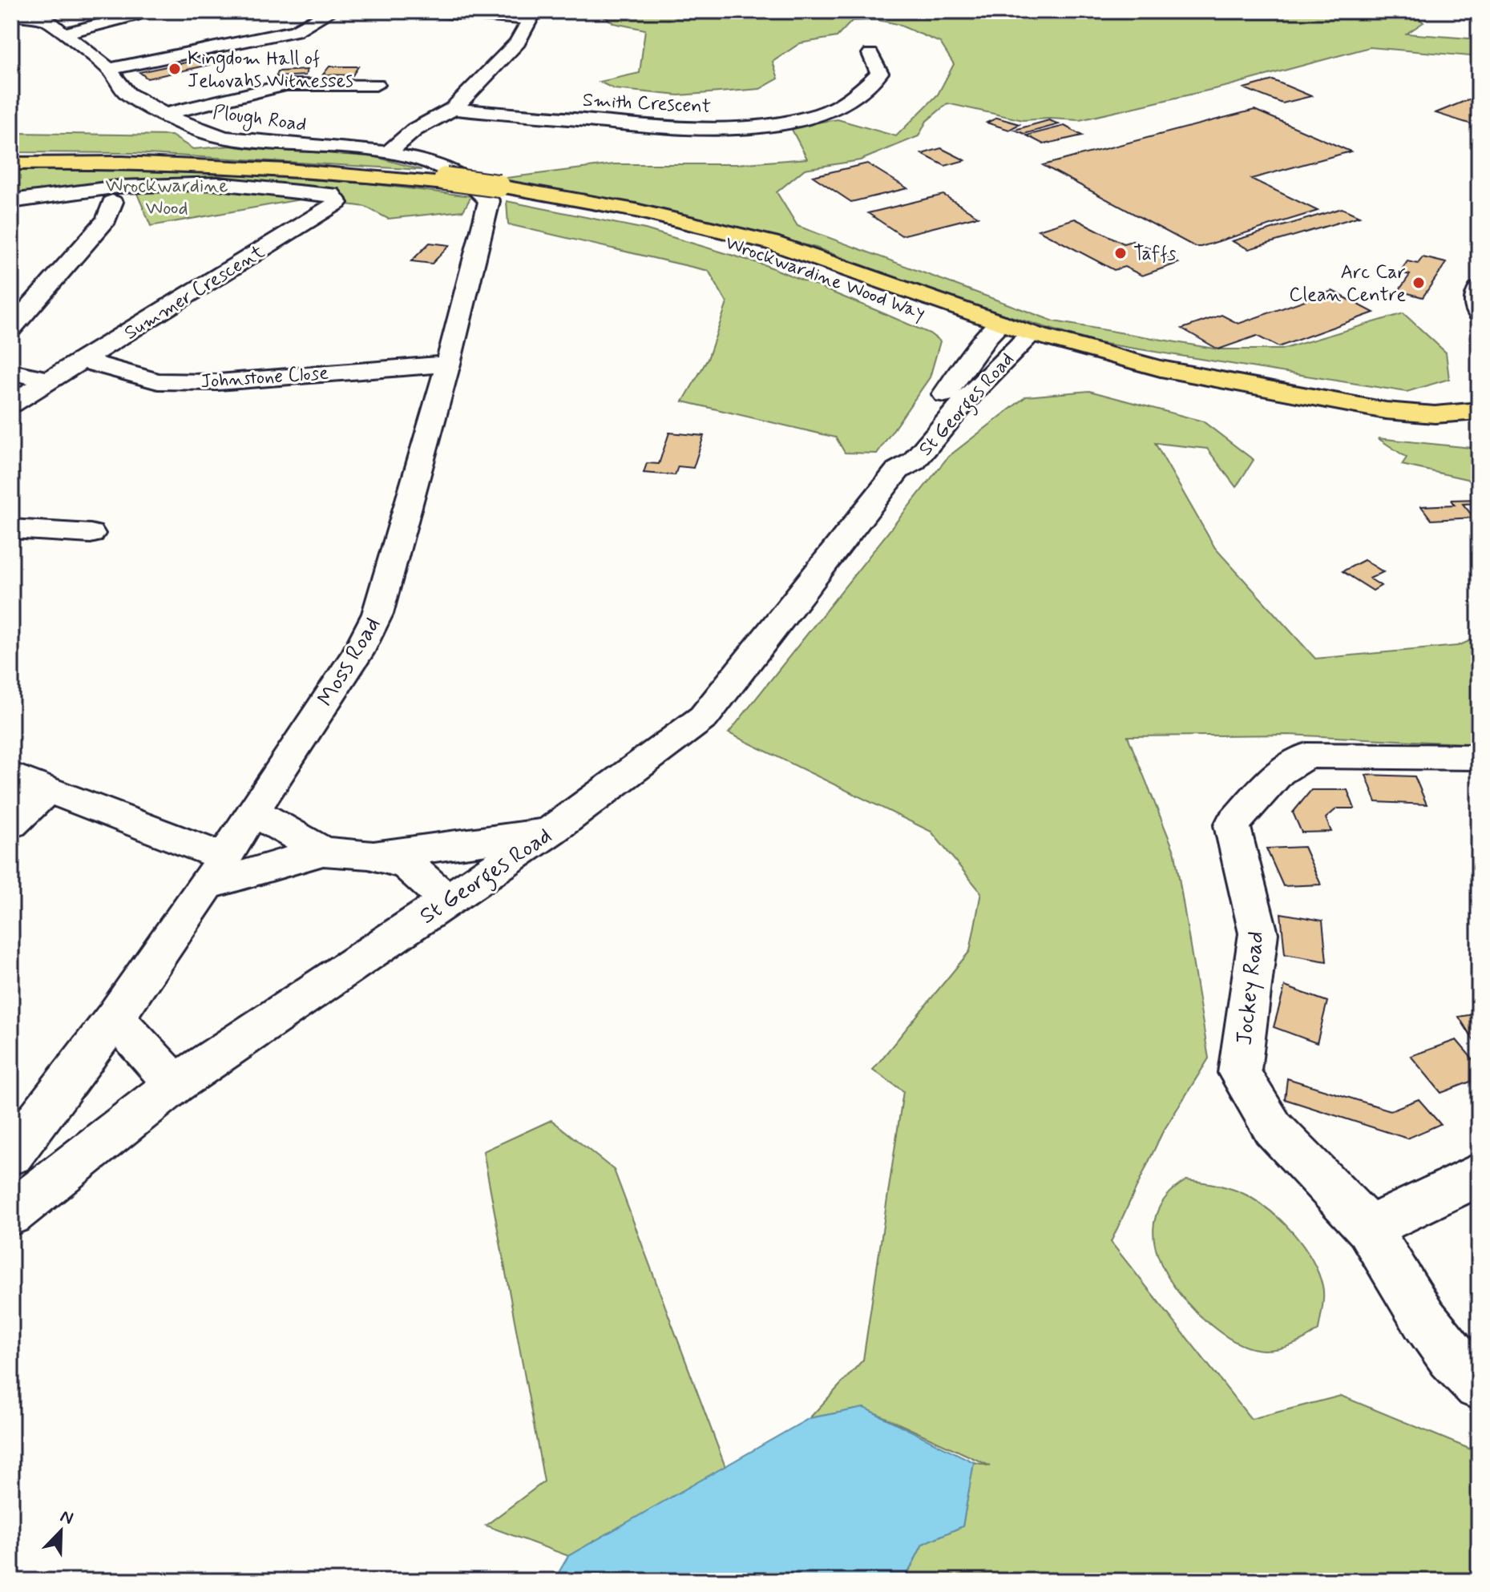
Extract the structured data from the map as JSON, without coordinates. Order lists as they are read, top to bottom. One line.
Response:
{"streets":{"main road":["Wrockwardine Wood Way"],"street":["Smith Crescent","Plough Road","Summer Crescent","Johnstone Close","St Georges Road","Moss Road","Jockey Road"]},"crossings":[["Plough Road","Moss Road"],["Wrockwardine Wood Way","St Georges Road"],["Summer Crescent","Johnstone Close"],["Johnstone Close","Moss Road"]],"parks":["Wrockwardine Wood"],"places":["Kingdom Hall of Jehovahs Witnesses","Taffs","Arc Car Clean Centre"],"north":"top right"}
